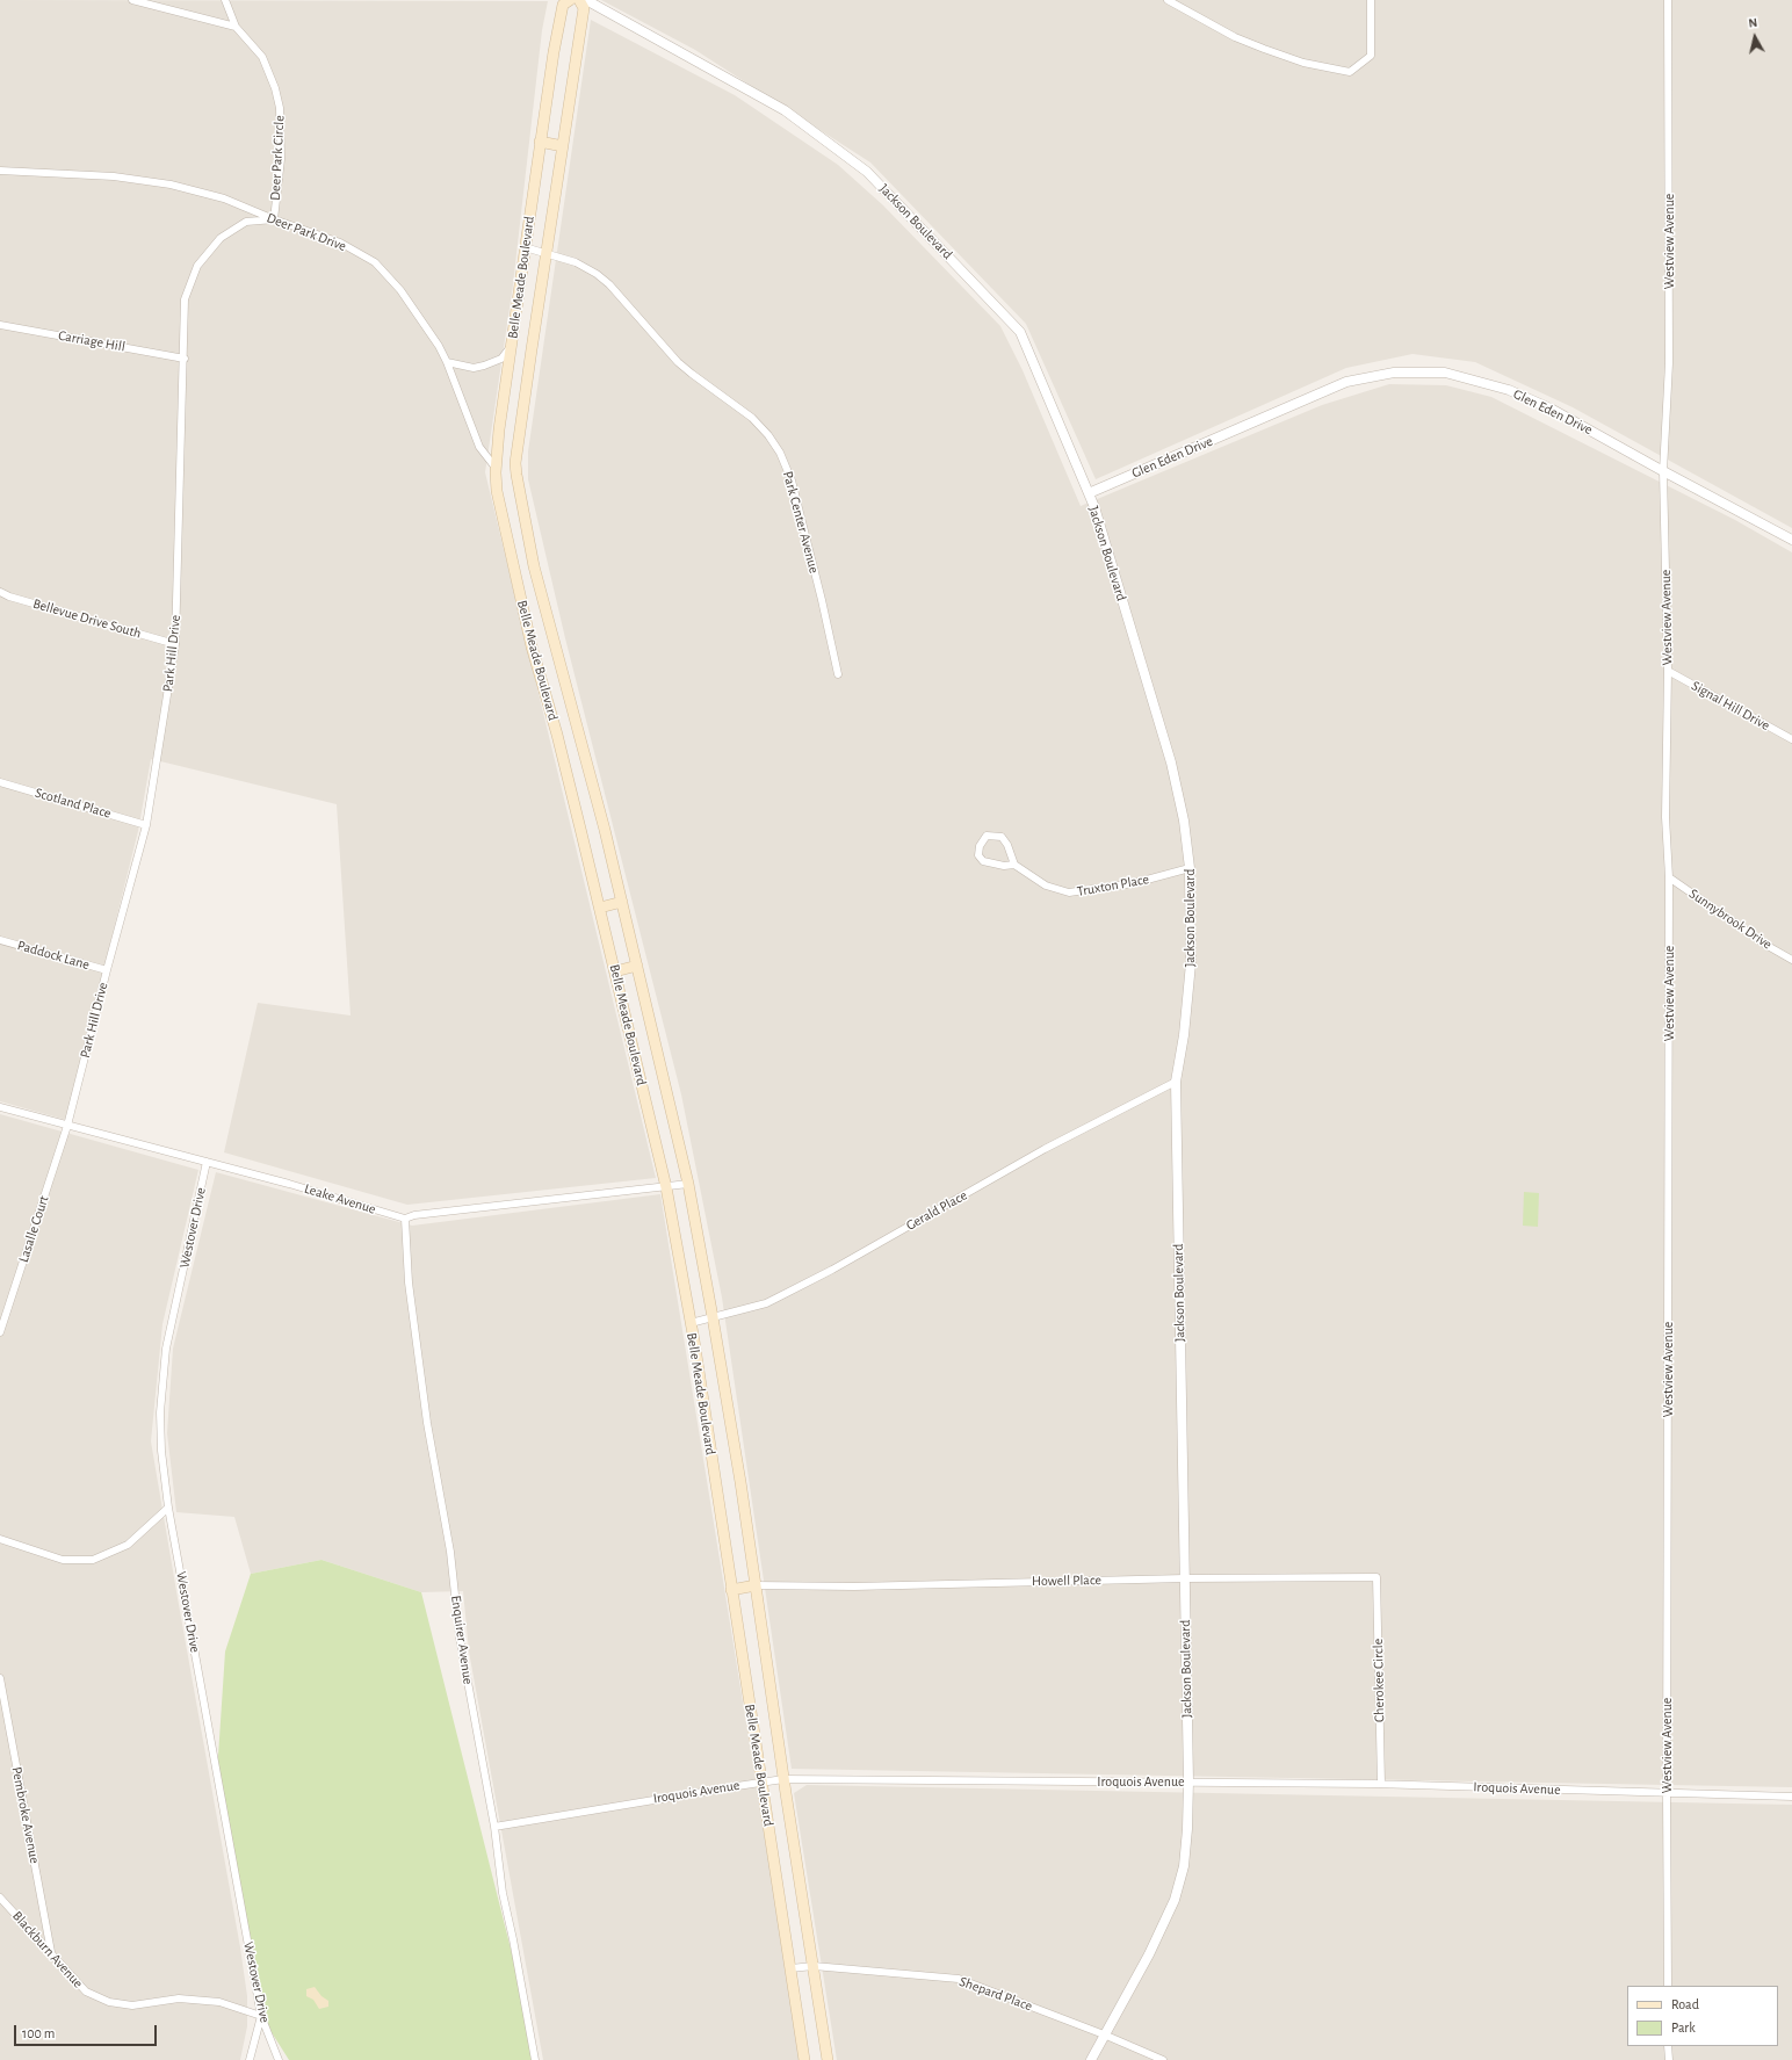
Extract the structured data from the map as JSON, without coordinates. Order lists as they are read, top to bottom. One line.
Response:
{"streets":{"main road":["Belle Meade Boulevard"],"street":["Deer Park Circle","Jackson Boulevard","Deer Park Drive","Westview Avenue","Carriage Hill","Glen Eden Drive","Park Center Avenue","Bellevue Drive South","Park Hill Drive","Signal Hill Drive","Scotland Place","Truxton Place","Sunnybrook Drive","Paddock Lane","Leake Avenue","Gerald Place","Westover Drive","Lasalle Court","Howell Place","Enquirer Avenue","Cherokee Circle","Iroquois Avenue","Pembroke Avenue","Blackburn Avenue","Shepard Place"]},"crossings":[["Deer Park Circle","Deer Park Drive"],["Deer Park Circle","Park Hill Drive"],["Jackson Boulevard","Glen Eden Drive"],["Jackson Boulevard","Truxton Place"],["Jackson Boulevard","Gerald Place"],["Jackson Boulevard","Howell Place"],["Jackson Boulevard","Iroquois Avenue"],["Jackson Boulevard","Shepard Place"],["Deer Park Drive","Belle Meade Boulevard"],["Deer Park Drive","Park Hill Drive"],["Westview Avenue","Glen Eden Drive"],["Westview Avenue","Signal Hill Drive"],["Westview Avenue","Sunnybrook Drive"],["Westview Avenue","Iroquois Avenue"],["Belle Meade Boulevard","Park Center Avenue"],["Belle Meade Boulevard","Leake Avenue"],["Belle Meade Boulevard","Gerald Place"],["Belle Meade Boulevard","Howell Place"],["Belle Meade Boulevard","Iroquois Avenue"],["Belle Meade Boulevard","Shepard Place"],["Carriage Hill","Park Hill Drive"],["Bellevue Drive South","Park Hill Drive"],["Park Hill Drive","Scotland Place"],["Park Hill Drive","Paddock Lane"],["Park Hill Drive","Leake Avenue"],["Park Hill Drive","Lasalle Court"],["Leake Avenue","Westover Drive"],["Leake Avenue","Lasalle Court"],["Leake Avenue","Enquirer Avenue"],["Westover Drive","Blackburn Avenue"],["Howell Place","Cherokee Circle"],["Enquirer Avenue","Iroquois Avenue"],["Cherokee Circle","Iroquois Avenue"],["Pembroke Avenue","Blackburn Avenue"]],"legend":["Road","Park"],"scale_bar":"100 m","north":"top"}
